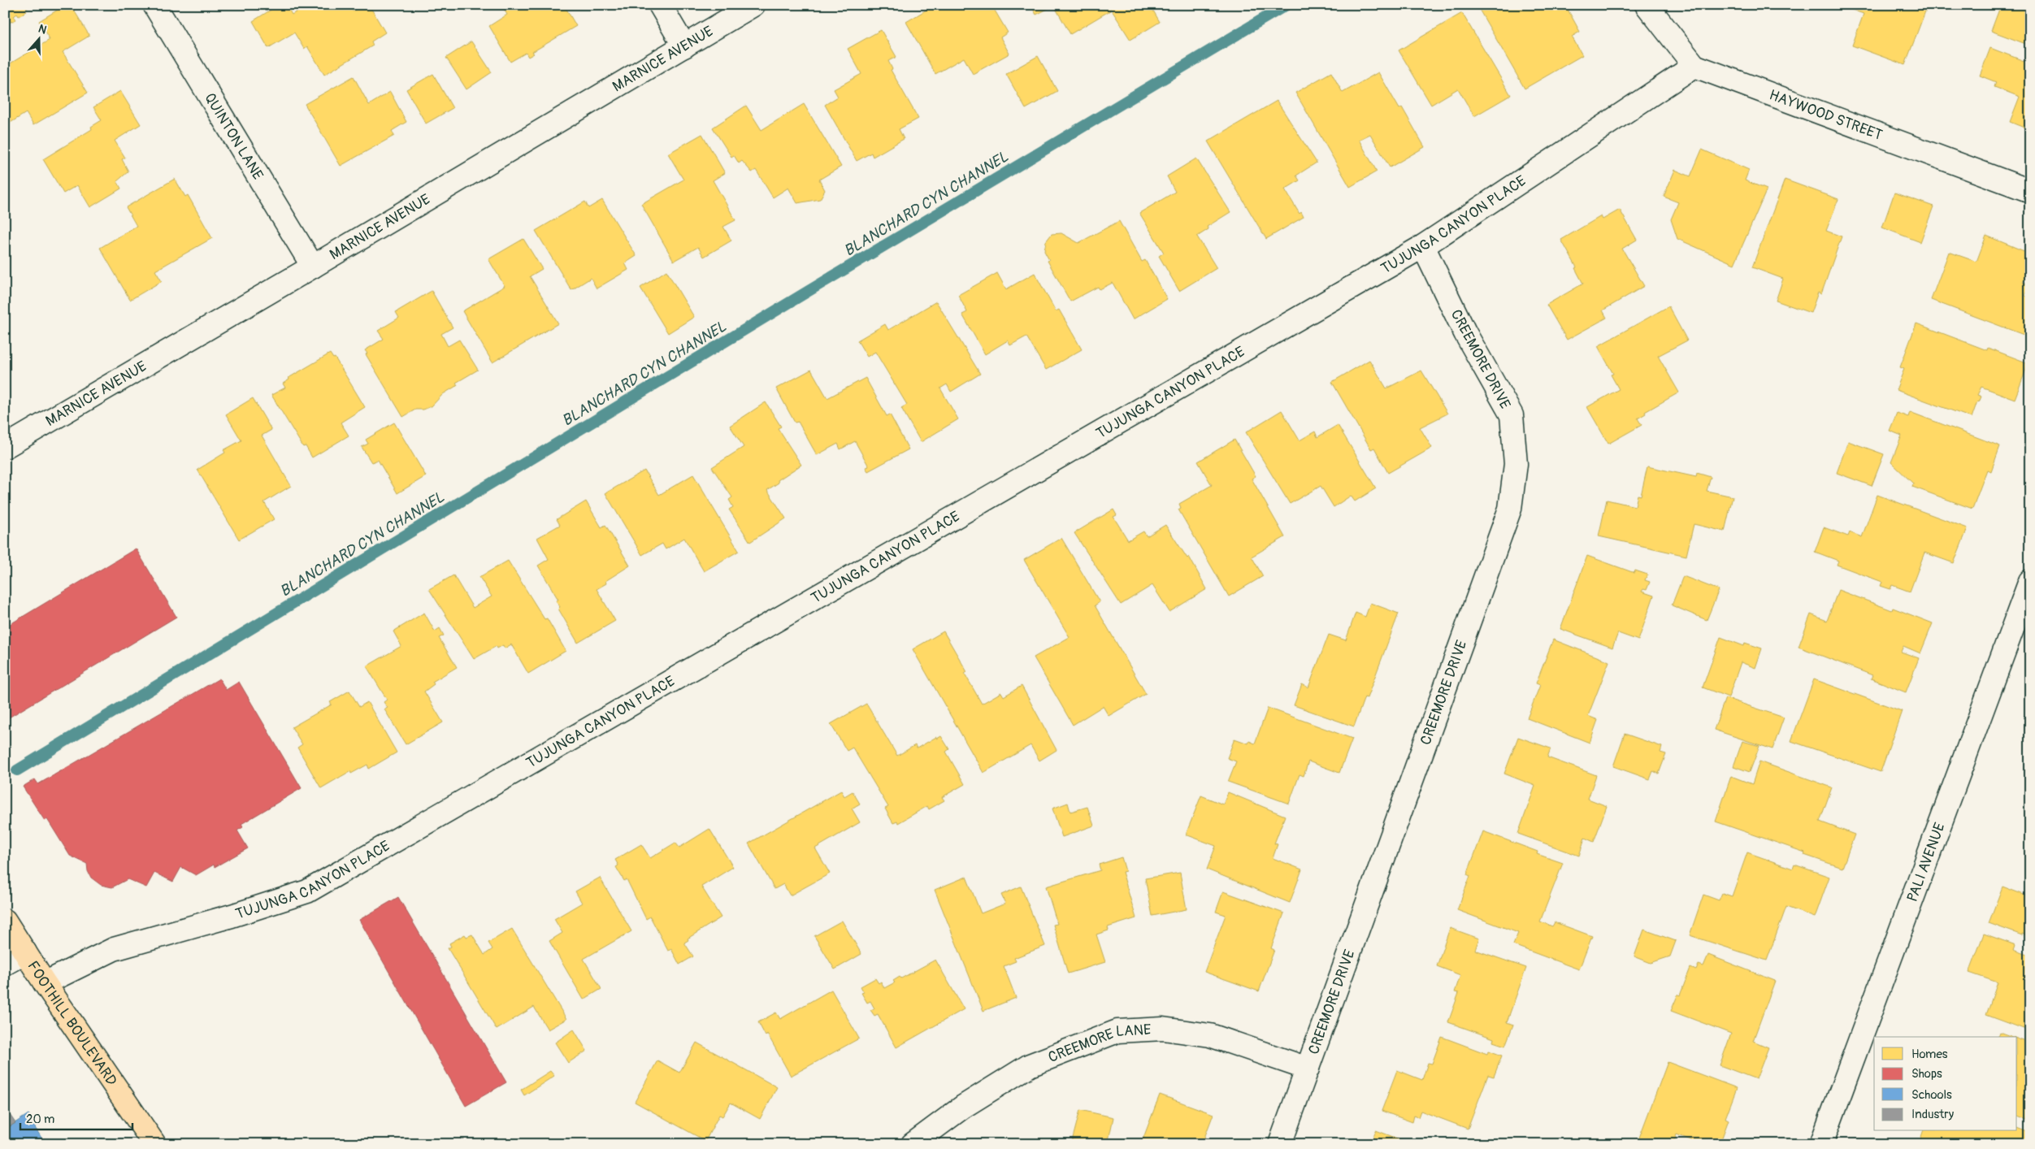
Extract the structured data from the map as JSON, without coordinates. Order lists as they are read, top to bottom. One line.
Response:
{"streets":{"main road":["FOOTHILL BOULEVARD"],"street":["MARNICE AVENUE","HAYWOOD STREET","QUINTON LANE","TUJUNGA CANYON PLACE","CREEMORE DRIVE","PALI AVENUE","CREEMORE LANE"]},"crossings":[["MARNICE AVENUE","QUINTON LANE"],["HAYWOOD STREET","TUJUNGA CANYON PLACE"],["TUJUNGA CANYON PLACE","CREEMORE DRIVE"],["TUJUNGA CANYON PLACE","FOOTHILL BOULEVARD"],["CREEMORE DRIVE","CREEMORE LANE"]],"water":["BLANCHARD CYN CHANNEL"],"legend":["Homes","Shops","Schools","Industry"],"scale_bar":"20 m","north":"top"}
